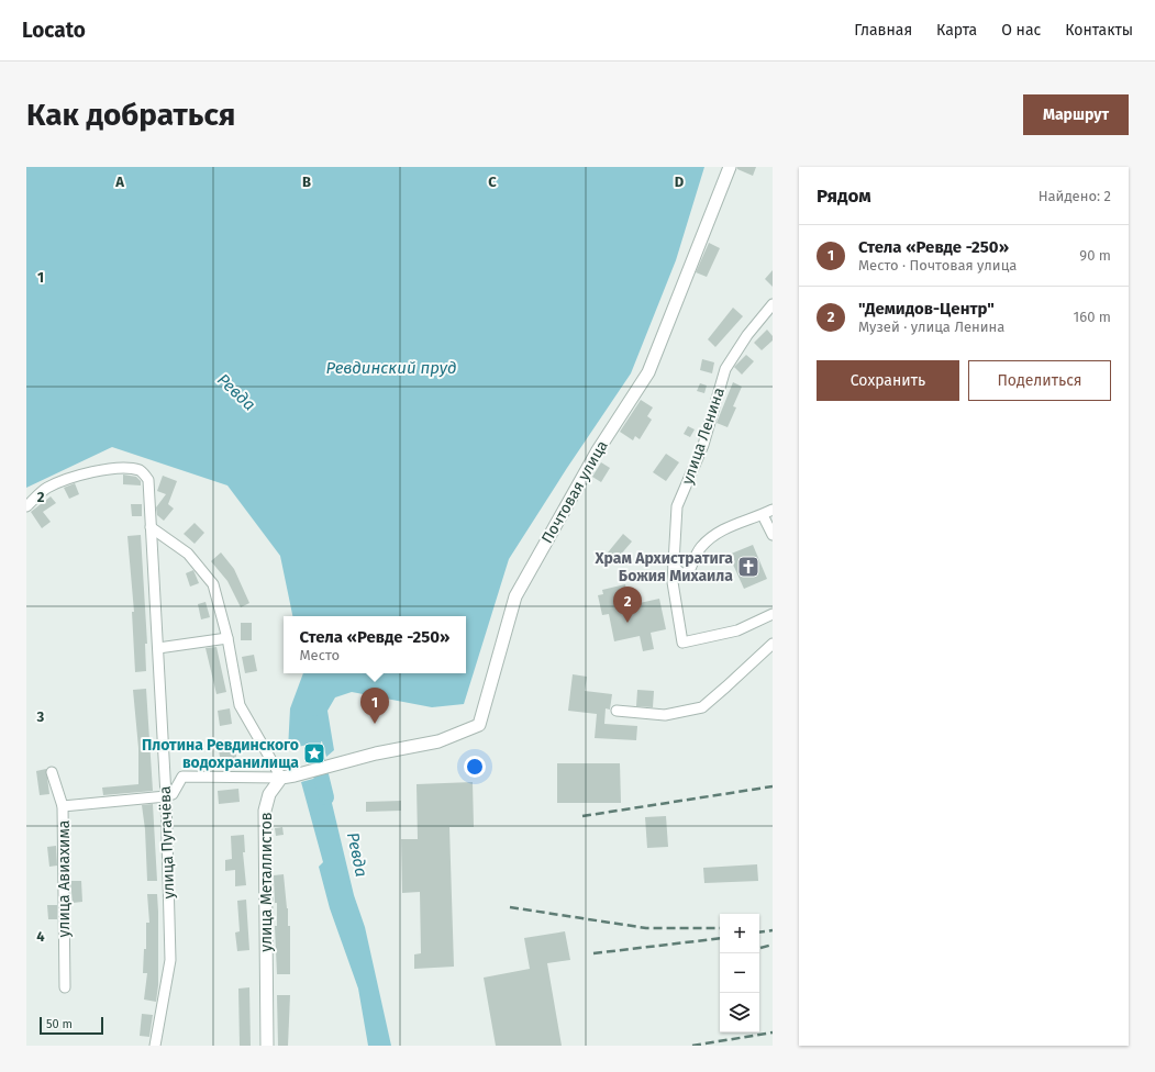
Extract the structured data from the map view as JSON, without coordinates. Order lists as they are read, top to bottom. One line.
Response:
{"streets":{"street":["улица Ленина","Почтовая улица","улица Пугачёва","улица Авиахима","улица Металлистов"]},"crossings":[["Почтовая улица","улица Металлистов"]],"water":["Ревдинский пруд","Ревда"],"places":{"church":["Храм Архистратига Божия Михаила"],"place":["Плотина Ревдинского водохранилища"]},"scale_bar":"50 m","page":{"header":"Locato","nav":["Главная","Карта","О нас","Контакты"],"buttons":["Маршрут",["Сохранить","Поделиться"]],"title":"Как добраться","heading":["Рядом","Найдено: 2"],"list":[{"mark":"1","name":"Стела «Ревде -250»","note":"Место · Почтовая улица","value":"90 m"},{"mark":"2","name":"\"Демидов-Центр\"","note":"Музей · улица Ленина","value":"160 m"}],"pins":["2","1"],"popup":["Стела «Ревде -250»","Место"],"map_buttons":["+","−"],"scale":"50 m"},"grid":{"columns":["A","B","C","D"],"rows":["1","2","3","4"]}}
